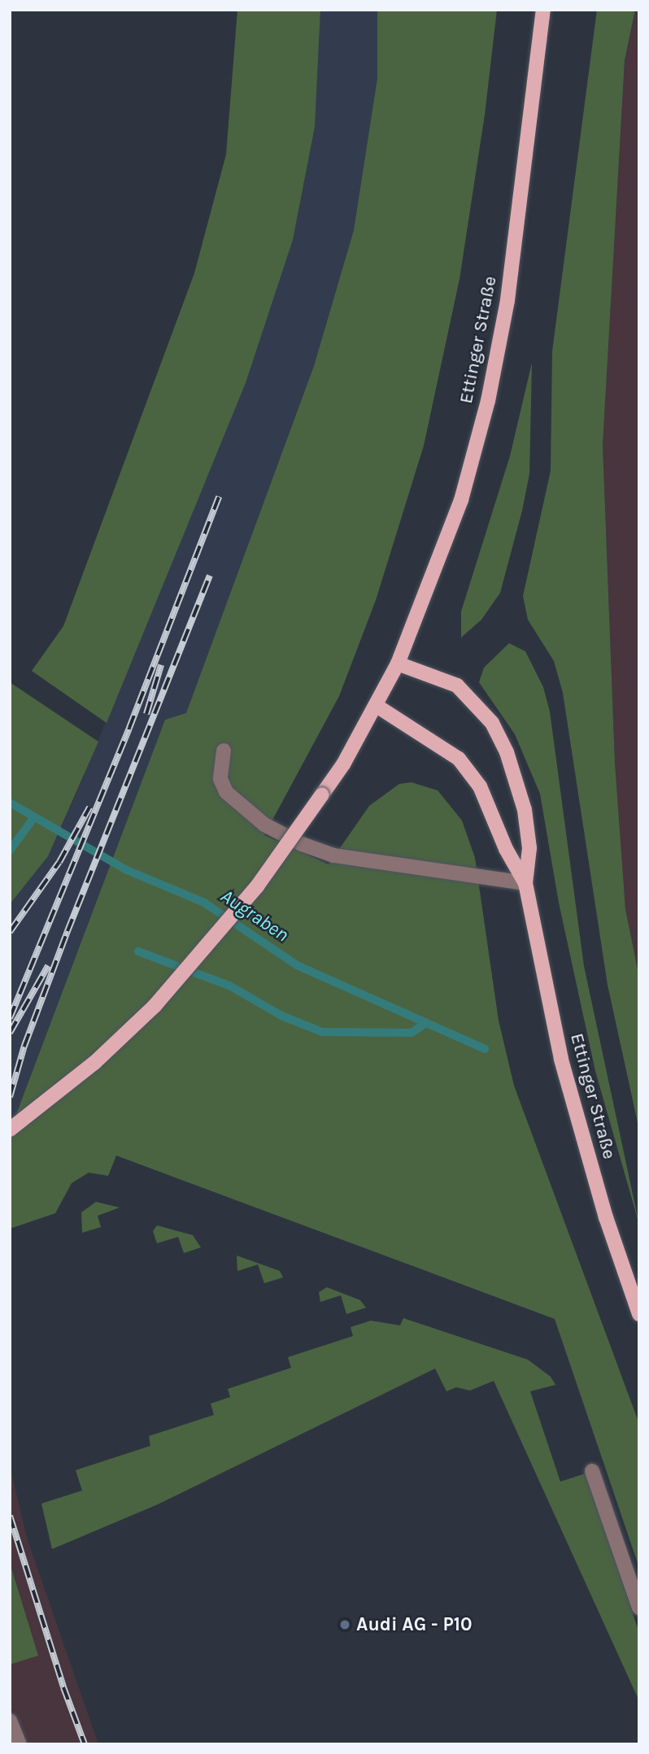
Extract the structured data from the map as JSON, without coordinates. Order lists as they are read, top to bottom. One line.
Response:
{"streets":{"main road":["Ettinger Straße"]},"water":["Augraben"],"places":["Audi AG - P10"]}
